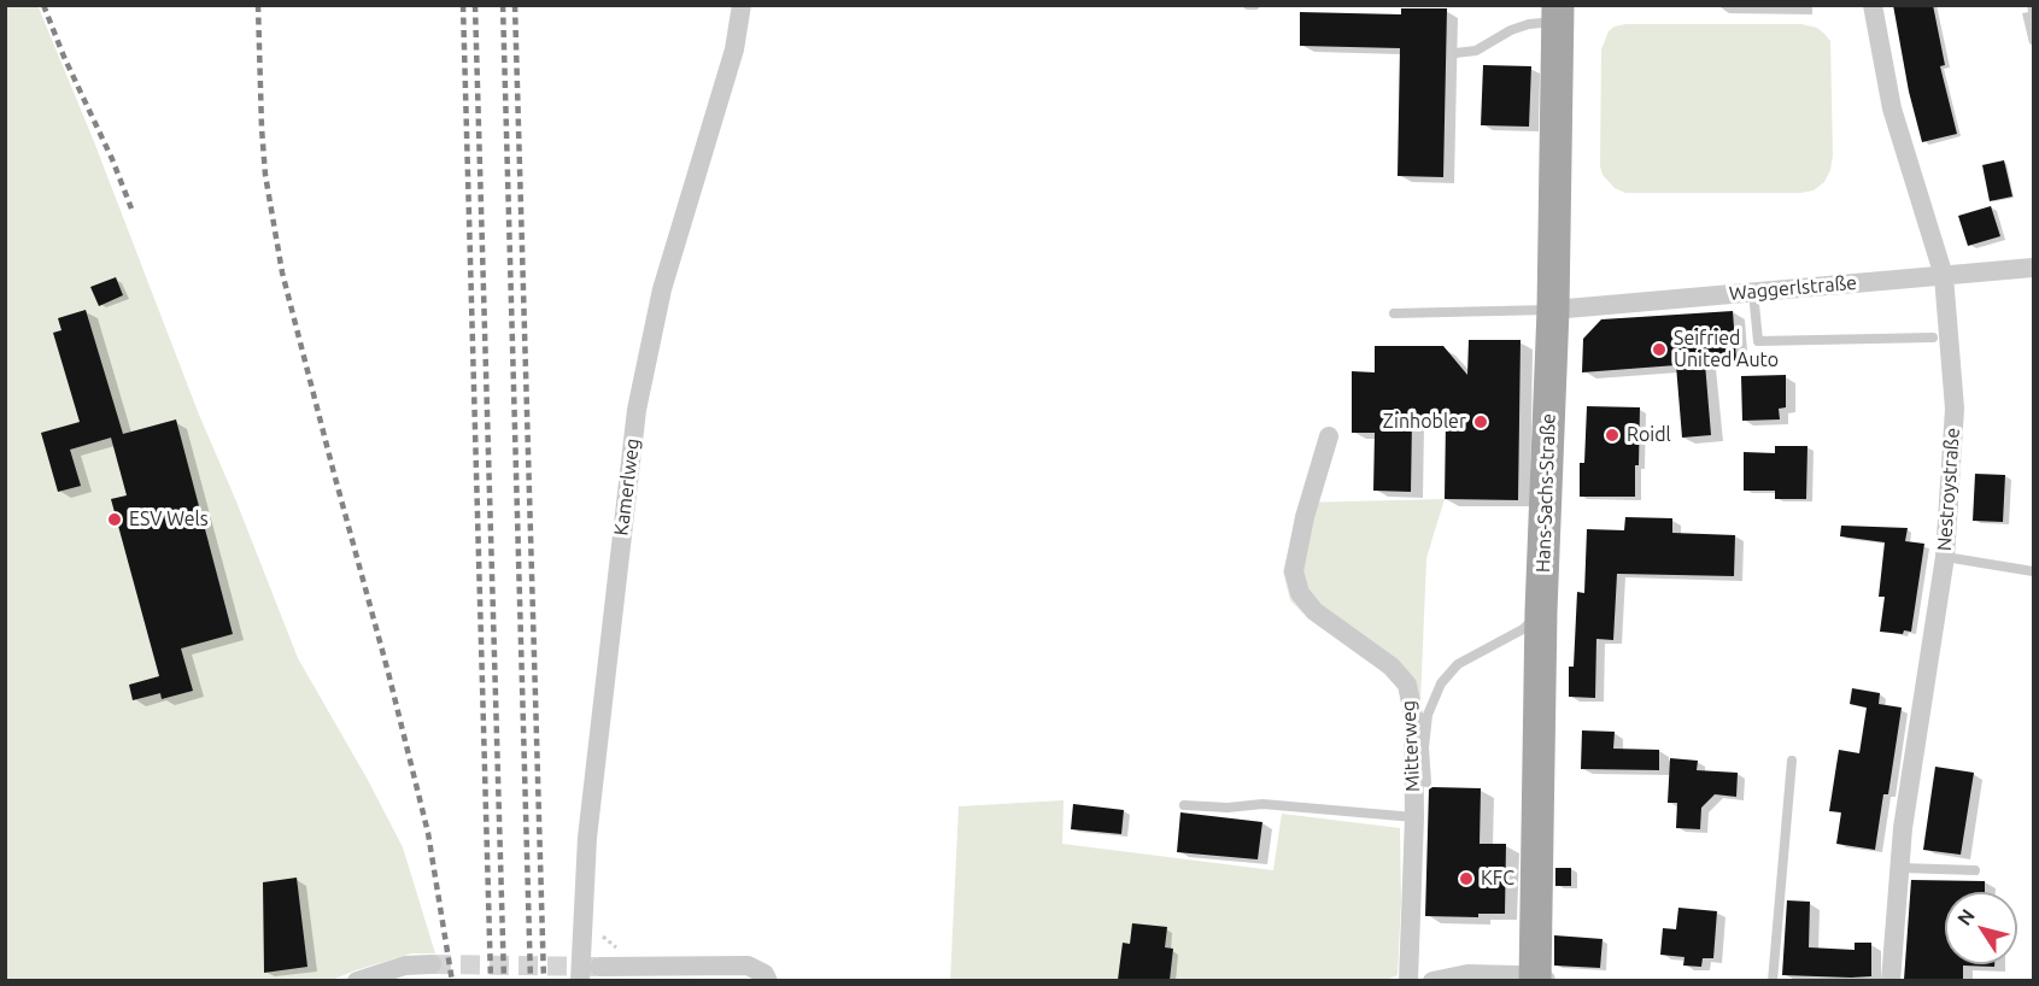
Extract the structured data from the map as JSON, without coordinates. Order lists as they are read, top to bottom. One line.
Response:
{"streets":{"main road":["Hans-Sachs-Straße"],"street":["Waggerlstraße","Kamerlweg","Nestroystraße","Mitterweg"]},"crossings":[["Waggerlstraße","Nestroystraße"],["Waggerlstraße","Hans-Sachs-Straße"]],"places":["Seifried United Auto","Zinhobler","Roidl","ESV Wels","KFC"],"north":"top left"}
